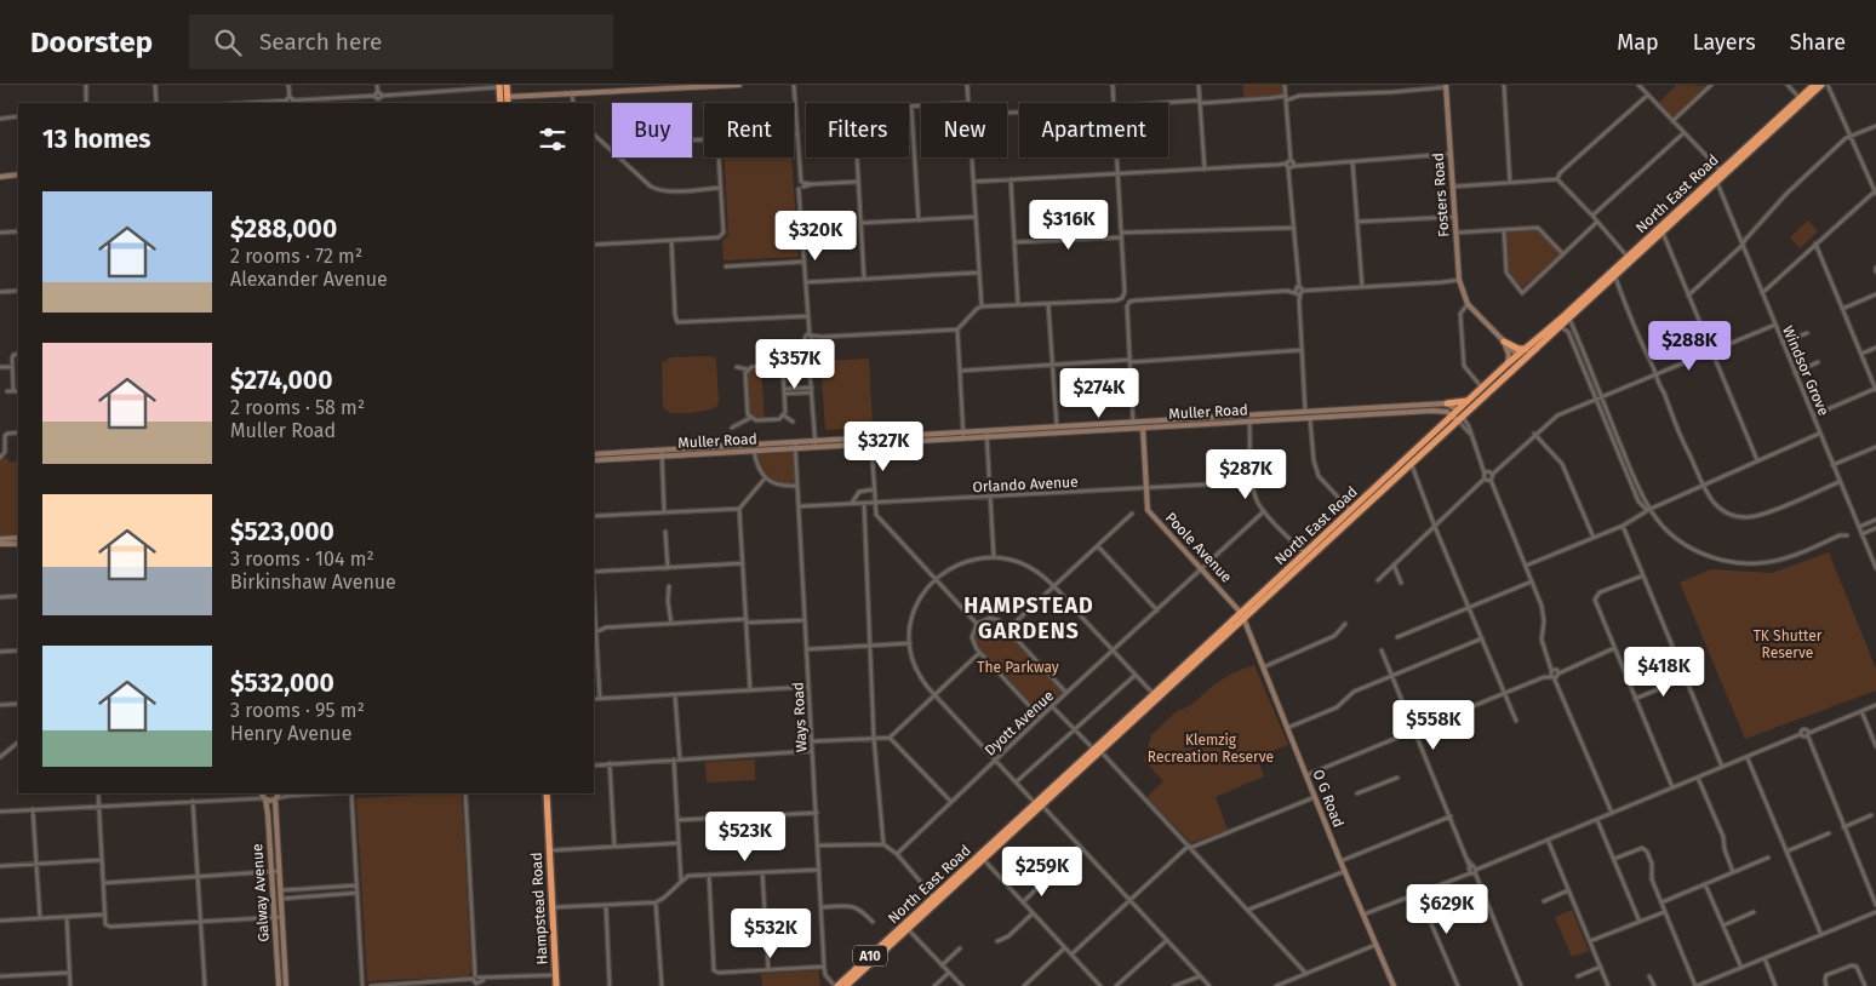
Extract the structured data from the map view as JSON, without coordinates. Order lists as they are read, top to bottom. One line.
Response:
{"streets":{"highway":["North East Road","Hampstead Road","A10"],"main road":["Fosters Road","Muller Road","Poole Avenue","O G Road","Galway Avenue"],"street":["Windsor Grove","Orlando Avenue","Ways Road","Dyott Avenue"]},"crossings":[["North East Road","Fosters Road"],["North East Road","Windsor Grove"],["North East Road","Muller Road"],["North East Road","Poole Avenue"],["North East Road","Ways Road"],["North East Road","O G Road"],["Muller Road","Poole Avenue"],["Muller Road","Ways Road"],["Orlando Avenue","Poole Avenue"],["Orlando Avenue","Ways Road"],["Poole Avenue","Dyott Avenue"],["Poole Avenue","O G Road"]],"districts":["HAMPSTEAD GARDENS"],"parks":["TK Shutter Reserve","The Parkway","Klemzig Recreation Reserve"],"page":{"header":"Doorstep","search":"Search here","nav":["Map","Layers","Share"],"chip":["Buy","Rent","Filters","New","Apartment"],"heading":"13 homes","list":[{"name":"$288,000","note":"2 rooms · 72 m² · Alexander Avenue"},{"name":"$274,000","note":"2 rooms · 58 m² · Muller Road"},{"name":"$523,000","note":"3 rooms · 104 m² · Birkinshaw Avenue"},{"name":"$532,000","note":"3 rooms · 95 m² · Henry Avenue"}],"price":["$316K","$320K","$288K","$357K","$274K","$327K","$287K","$418K","$558K","$523K","$259K","$629K","$532K"]}}
